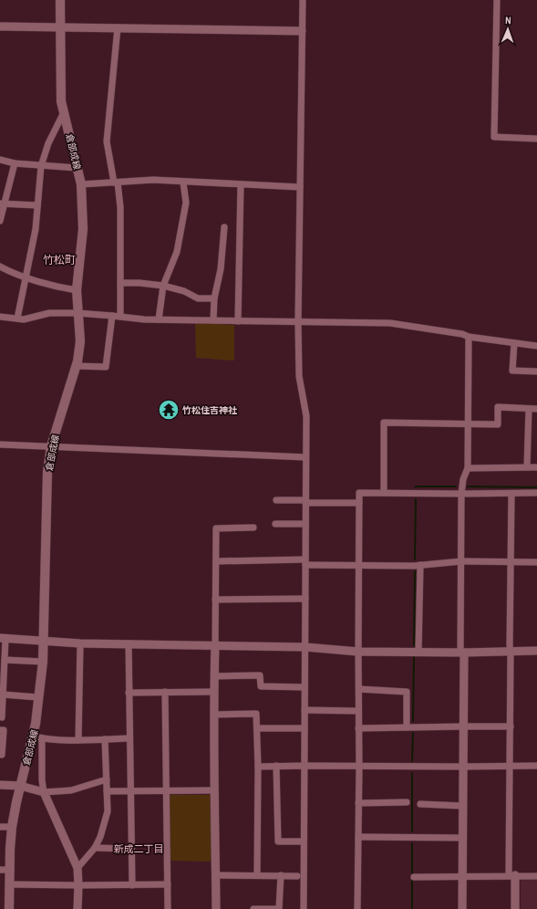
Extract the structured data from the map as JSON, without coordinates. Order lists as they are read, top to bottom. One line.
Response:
{"streets":{"main road":["倉部成線"]},"districts":["竹松町","新成二丁目"],"places":{"temple":["竹松住吉神社"]},"north":"top"}
